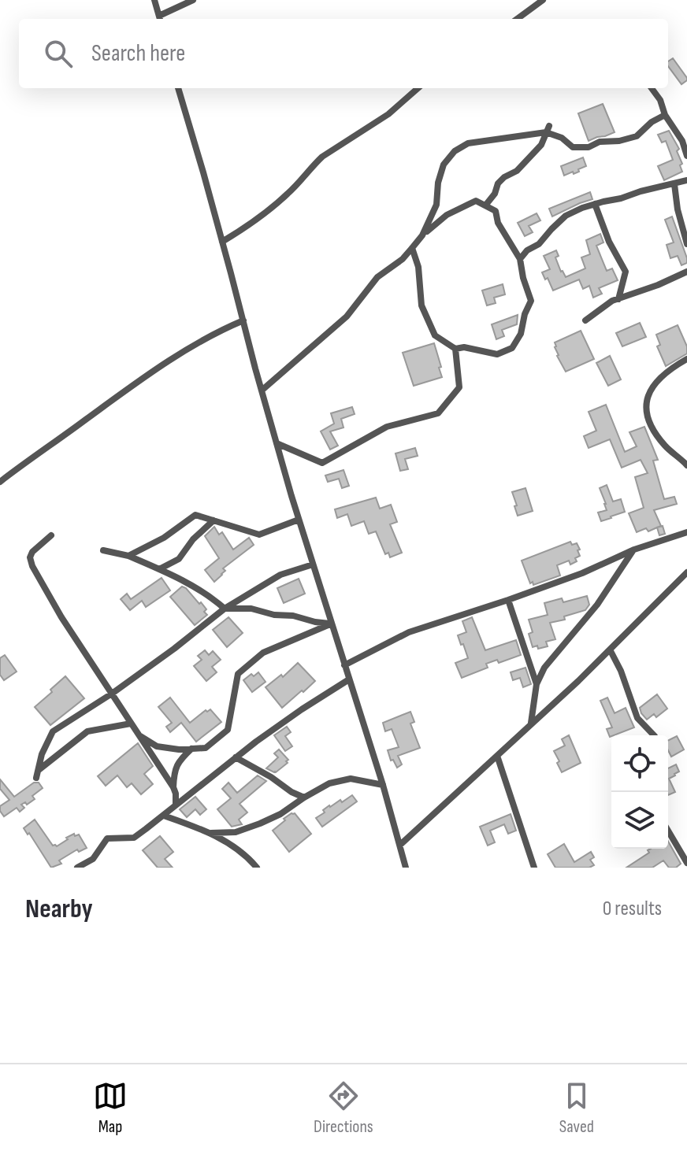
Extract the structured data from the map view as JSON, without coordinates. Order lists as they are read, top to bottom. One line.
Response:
{"page":{"search":"Search here","heading":["Nearby","0 results"],"nav":["Map","Directions","Saved"]}}
